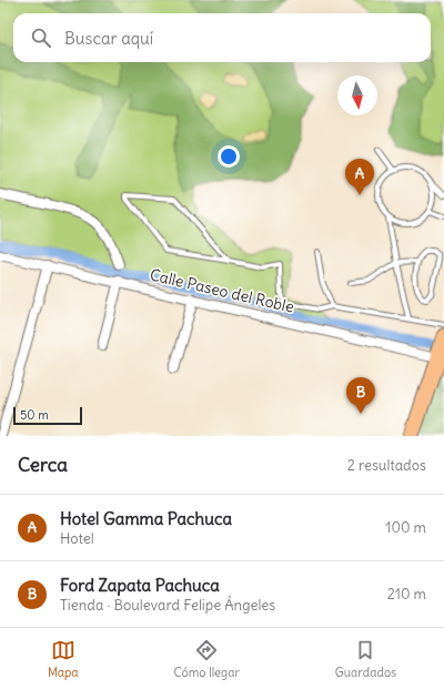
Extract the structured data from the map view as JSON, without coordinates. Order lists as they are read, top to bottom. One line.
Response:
{"streets":{"street":["Calle Paseo del Roble"]},"scale_bar":"50 m","north":"bottom","page":{"search":"Buscar aquí","pins":["A","B"],"scale":"50 m","heading":["Cerca","2 resultados"],"list":[{"mark":"A","name":"Hotel Gamma Pachuca","note":"Hotel","value":"100 m"},{"mark":"B","name":"Ford Zapata Pachuca","note":"Tienda · Boulevard Felipe Ángeles","value":"210 m"}],"nav":["Mapa","Cómo llegar","Guardados"]}}
